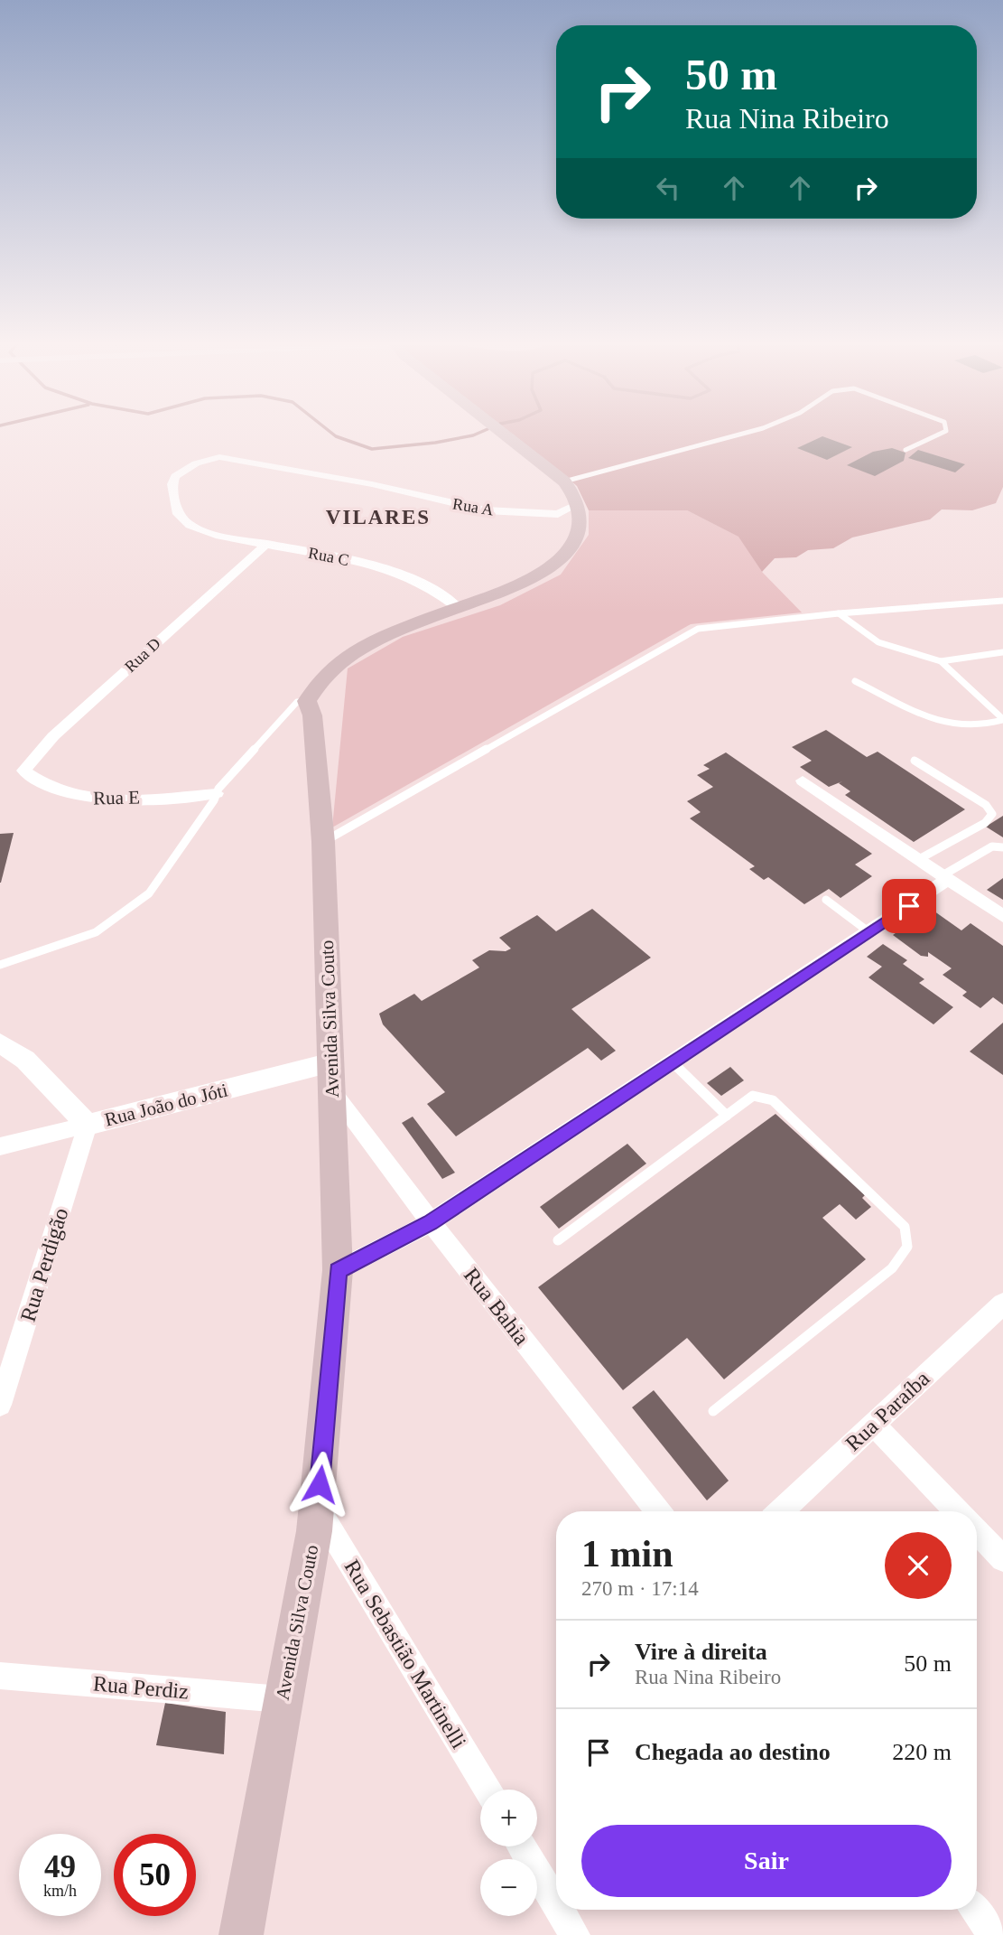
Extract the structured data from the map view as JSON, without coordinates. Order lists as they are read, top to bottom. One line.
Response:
{"streets":{"main road":["Avenida Silva Couto"],"street":["Rua A","Rua C","Rua D","Rua E","Rua João do Jóti","Rua Perdigão","Rua Bahia","Rua Paraíba","Rua Sebastião Martinelli","Rua Perdiz"]},"crossings":[["Rua A","Rua C"],["Rua C","Rua D"],["Rua D","Rua E"],["Avenida Silva Couto","Rua João do Jóti"],["Avenida Silva Couto","Rua Bahia"],["Avenida Silva Couto","Rua Sebastião Martinelli"],["Avenida Silva Couto","Rua Perdiz"],["Rua João do Jóti","Rua Perdigão"]],"districts":["VILARES"],"page":{"turn":["50 m","Rua Nina Ribeiro"],"heading":["1 min","270 m · 17:14"],"list":[{"name":"Vire à direita","note":"Rua Nina Ribeiro","value":"50 m"},{"name":"Chegada ao destino","value":"220 m"}],"map_buttons":["+","−"],"buttons":"Sair","speed":"49 km/h","limit":"50"}}
